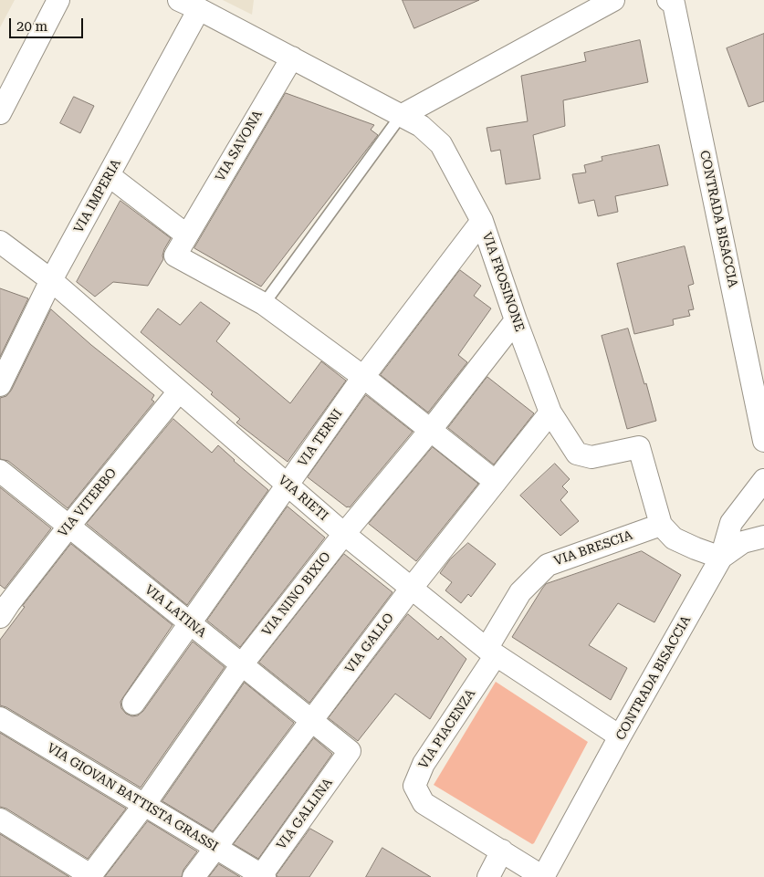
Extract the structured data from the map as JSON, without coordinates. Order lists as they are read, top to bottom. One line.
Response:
{"streets":{"street":["VIA SAVONA","VIA IMPERIA","CONTRADA BISACCIA","VIA FROSINONE","VIA TERNI","VIA RIETI","VIA VITERBO","VIA BRESCIA","VIA NINO BIXIO","VIA LATINA","VIA GALLO","VIA PIACENZA","VIA GIOVAN BATTISTA GRASSI","VIA GALLINA"]},"crossings":[["VIA SAVONA","VIA FROSINONE"],["VIA IMPERIA","VIA FROSINONE"],["VIA IMPERIA","VIA RIETI"],["CONTRADA BISACCIA","VIA RIETI"],["CONTRADA BISACCIA","VIA PIACENZA"],["VIA FROSINONE","VIA TERNI"],["VIA FROSINONE","VIA BRESCIA"],["VIA FROSINONE","VIA NINO BIXIO"],["VIA FROSINONE","VIA GALLO"],["VIA TERNI","VIA RIETI"],["VIA TERNI","VIA LATINA"],["VIA RIETI","VIA VITERBO"],["VIA RIETI","VIA BRESCIA"],["VIA RIETI","VIA NINO BIXIO"],["VIA RIETI","VIA GALLO"],["VIA RIETI","VIA PIACENZA"],["VIA VITERBO","VIA LATINA"],["VIA BRESCIA","VIA PIACENZA"],["VIA NINO BIXIO","VIA LATINA"],["VIA NINO BIXIO","VIA GIOVAN BATTISTA GRASSI"],["VIA LATINA","VIA GALLO"],["VIA LATINA","VIA GALLINA"],["VIA GALLO","VIA GIOVAN BATTISTA GRASSI"],["VIA GIOVAN BATTISTA GRASSI","VIA GALLINA"]],"scale_bar":"20 m"}
